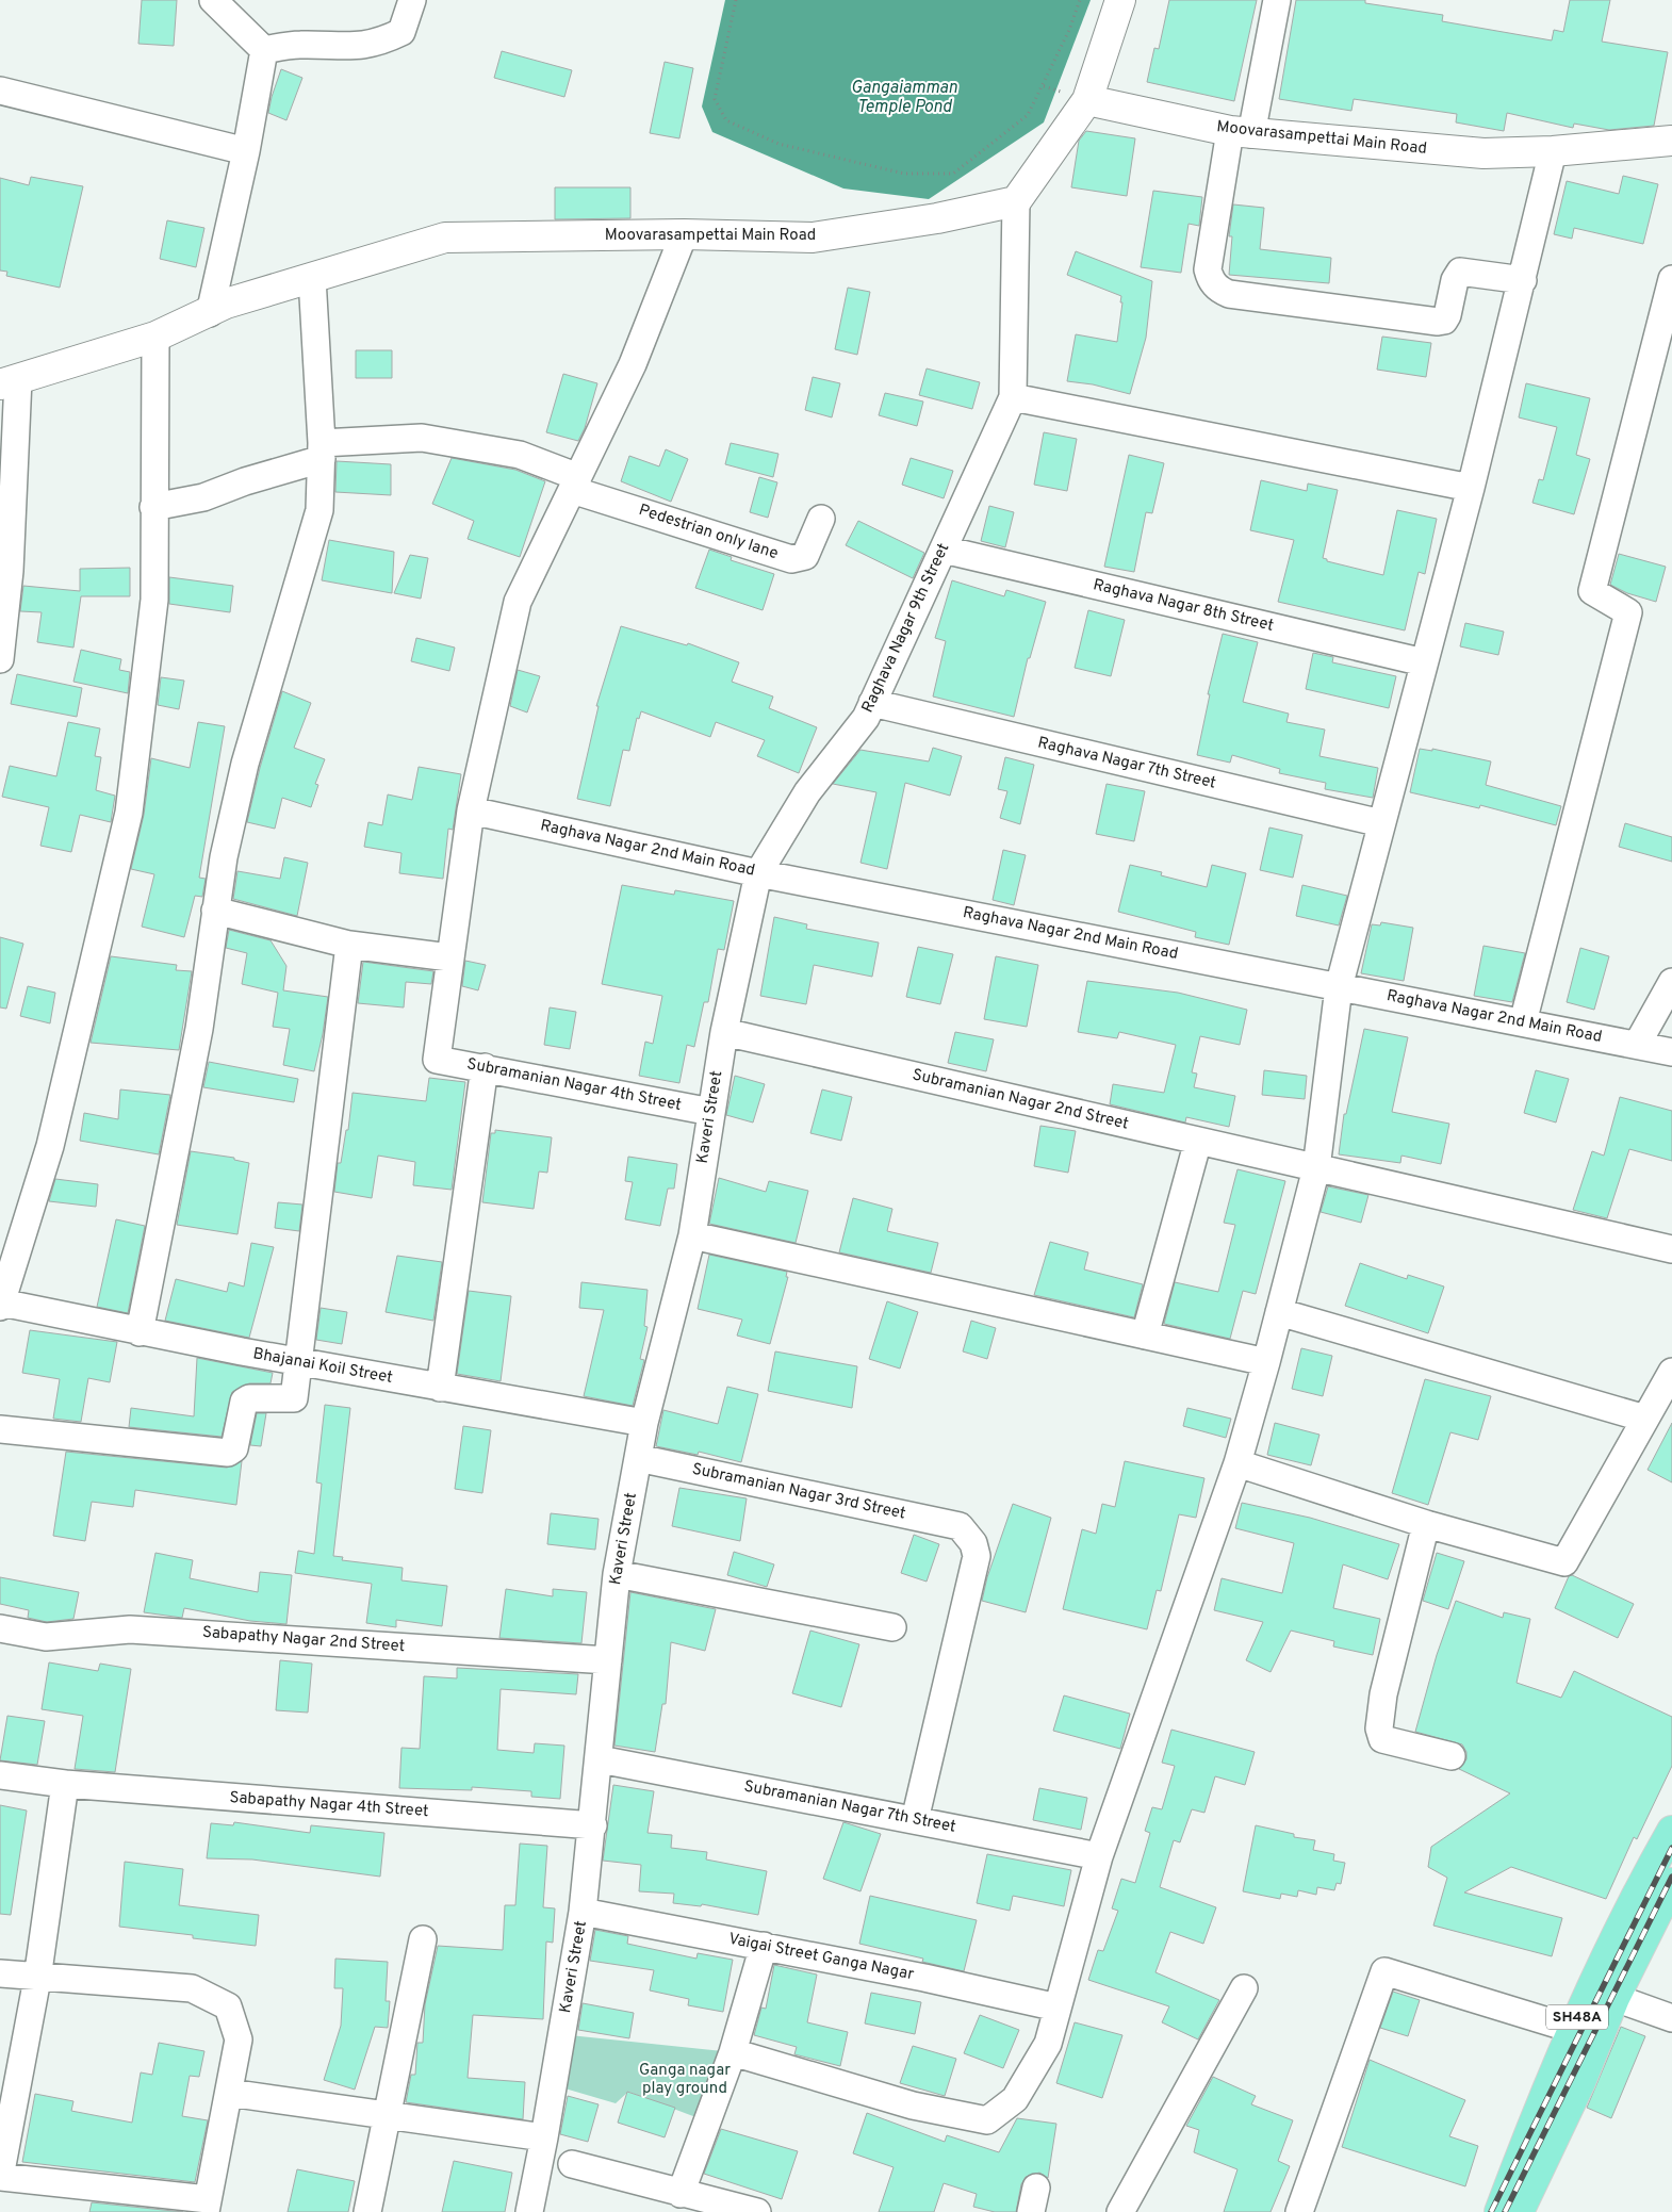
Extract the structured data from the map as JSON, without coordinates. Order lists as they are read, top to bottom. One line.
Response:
{"streets":{"main road":["SH48A"],"street":["Moovarasampettai Main Road","Pedestrian only lane","Raghava Nagar 8th Street","Raghava Nagar 9th Street","Raghava Nagar 7th Street","Raghava Nagar 2nd Main Road","Subramanian Nagar 4th Street","Subramanian Nagar 2nd Street","Kaveri Street","Bhajanai Koil Street","Subramanian Nagar 3rd Street","Sabapathy Nagar 2nd Street","Sabapathy Nagar 4th Street","Subramanian Nagar 7th Street","Vaigai Street Ganga Nagar"]},"crossings":[["Raghava Nagar 8th Street","Raghava Nagar 9th Street"],["Raghava Nagar 9th Street","Raghava Nagar 7th Street"],["Raghava Nagar 9th Street","Raghava Nagar 2nd Main Road"],["Raghava Nagar 9th Street","Kaveri Street"],["Raghava Nagar 2nd Main Road","Kaveri Street"],["Subramanian Nagar 4th Street","Kaveri Street"],["Subramanian Nagar 2nd Street","Kaveri Street"],["Kaveri Street","Bhajanai Koil Street"],["Kaveri Street","Subramanian Nagar 3rd Street"],["Kaveri Street","Sabapathy Nagar 2nd Street"],["Kaveri Street","Sabapathy Nagar 4th Street"],["Kaveri Street","Subramanian Nagar 7th Street"],["Kaveri Street","Vaigai Street Ganga Nagar"],["Subramanian Nagar 3rd Street","Subramanian Nagar 7th Street"]],"water":["Gangaiamman Temple Pond"],"parks":["Ganga nagar play ground"]}
